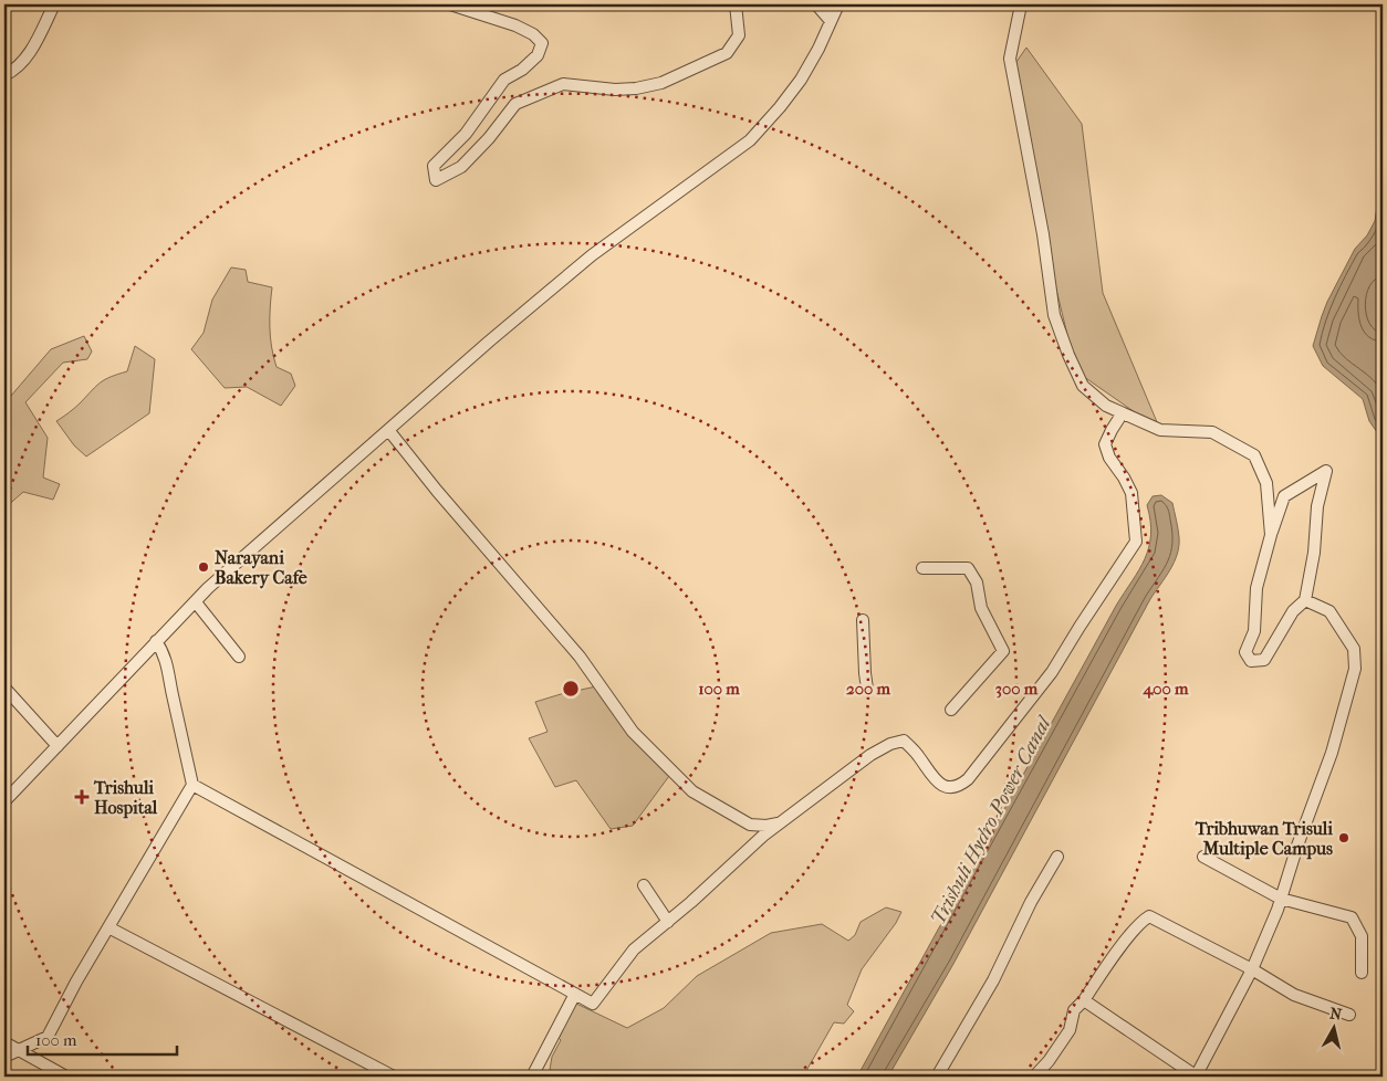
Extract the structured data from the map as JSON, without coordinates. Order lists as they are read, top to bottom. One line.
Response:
{"water":["Trishuli Hydro Power Canal"],"places":{"other":["Narayani Bakery Cafe","Tribhuwan Trisuli Multiple Campus"],"health":["Trishuli Hospital"]},"scale_bar":"100 m","north":"top","rings":["100 m","200 m","300 m","400 m"]}
